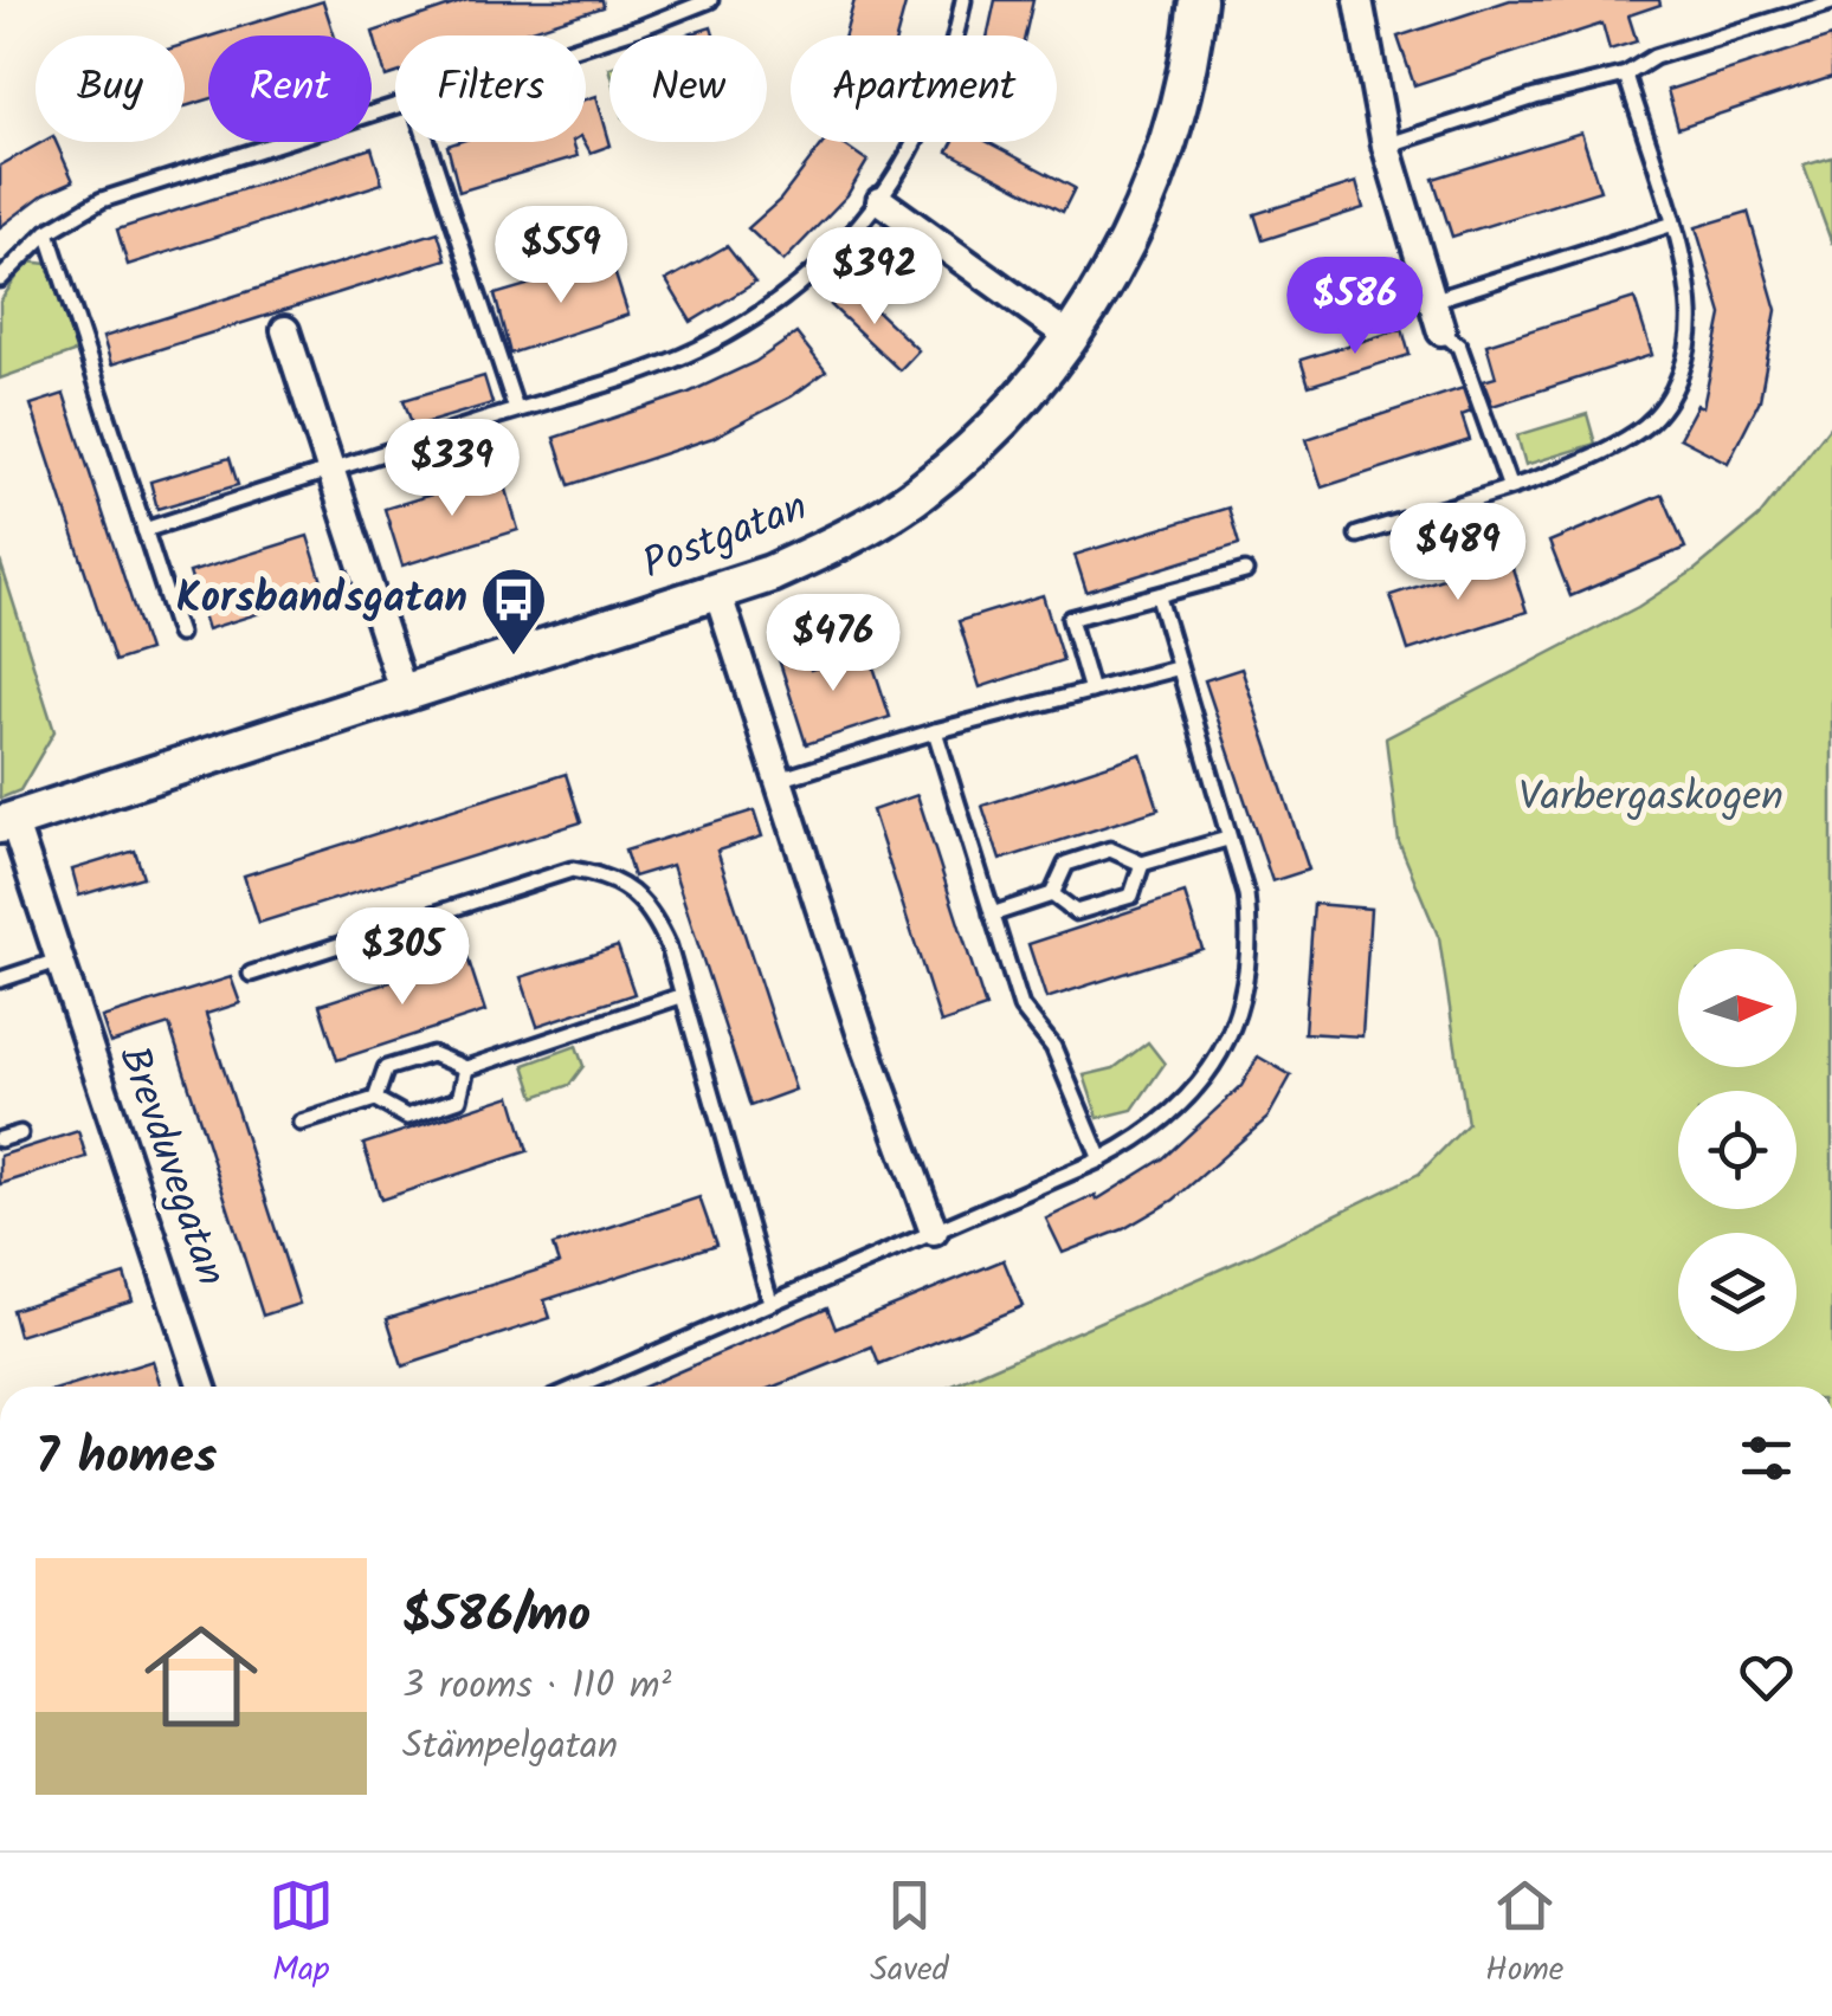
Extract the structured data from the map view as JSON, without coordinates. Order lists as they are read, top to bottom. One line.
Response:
{"streets":{"street":["Postgatan","Brevduvegatan"]},"crossings":[["Postgatan","Brevduvegatan"]],"parks":["Varbergaskogen"],"places":{"bus stop":["Korsbandsgatan"]},"north":"right","page":{"chip":["Buy","Rent","Filters","New","Apartment"],"price":["$559","$392","$586","$339","$489","$476","$305"],"heading":"7 homes","list":[{"name":"$586/mo","note":"3 rooms · 110 m² · Stämpelgatan"}],"tabs":["Map","Saved","Home"]}}
